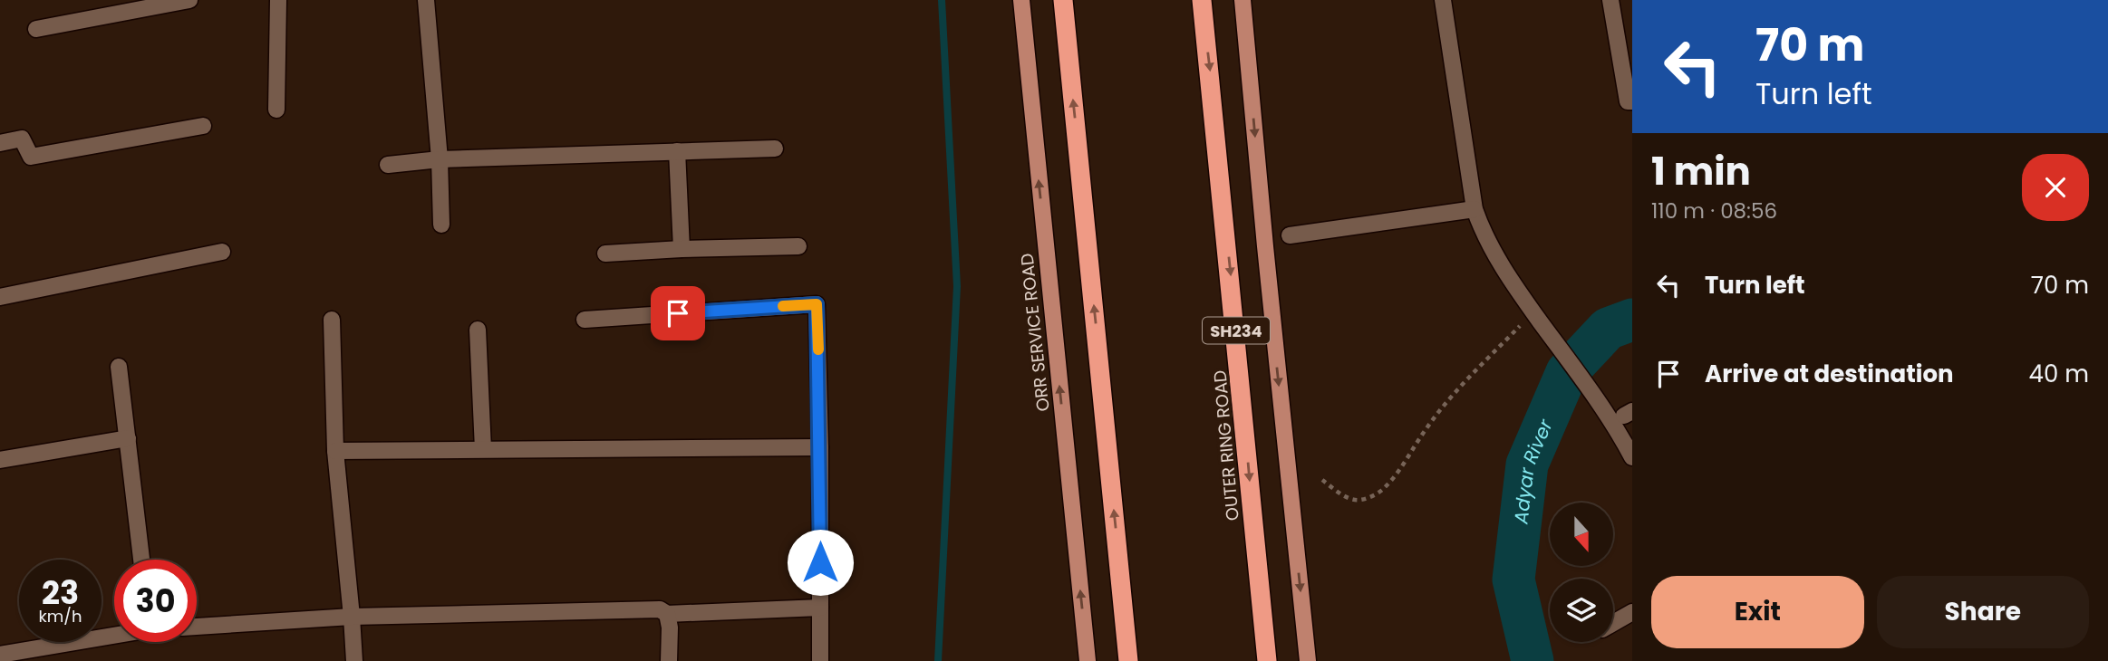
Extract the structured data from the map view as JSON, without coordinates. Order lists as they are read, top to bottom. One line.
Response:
{"streets":{"highway":["SH234","OUTER RING ROAD"],"main road":["ORR SERVICE ROAD"]},"one_way":["ORR SERVICE ROAD"],"water":["Adyar River"],"north":"bottom","page":{"turn":["70 m","Turn left"],"heading":["1 min","110 m · 08:56"],"list":[{"name":"Turn left","value":"70 m"},{"name":"Arrive at destination","value":"40 m"}],"speed":"23 km/h","limit":"30","buttons":["Exit","Share"]}}
